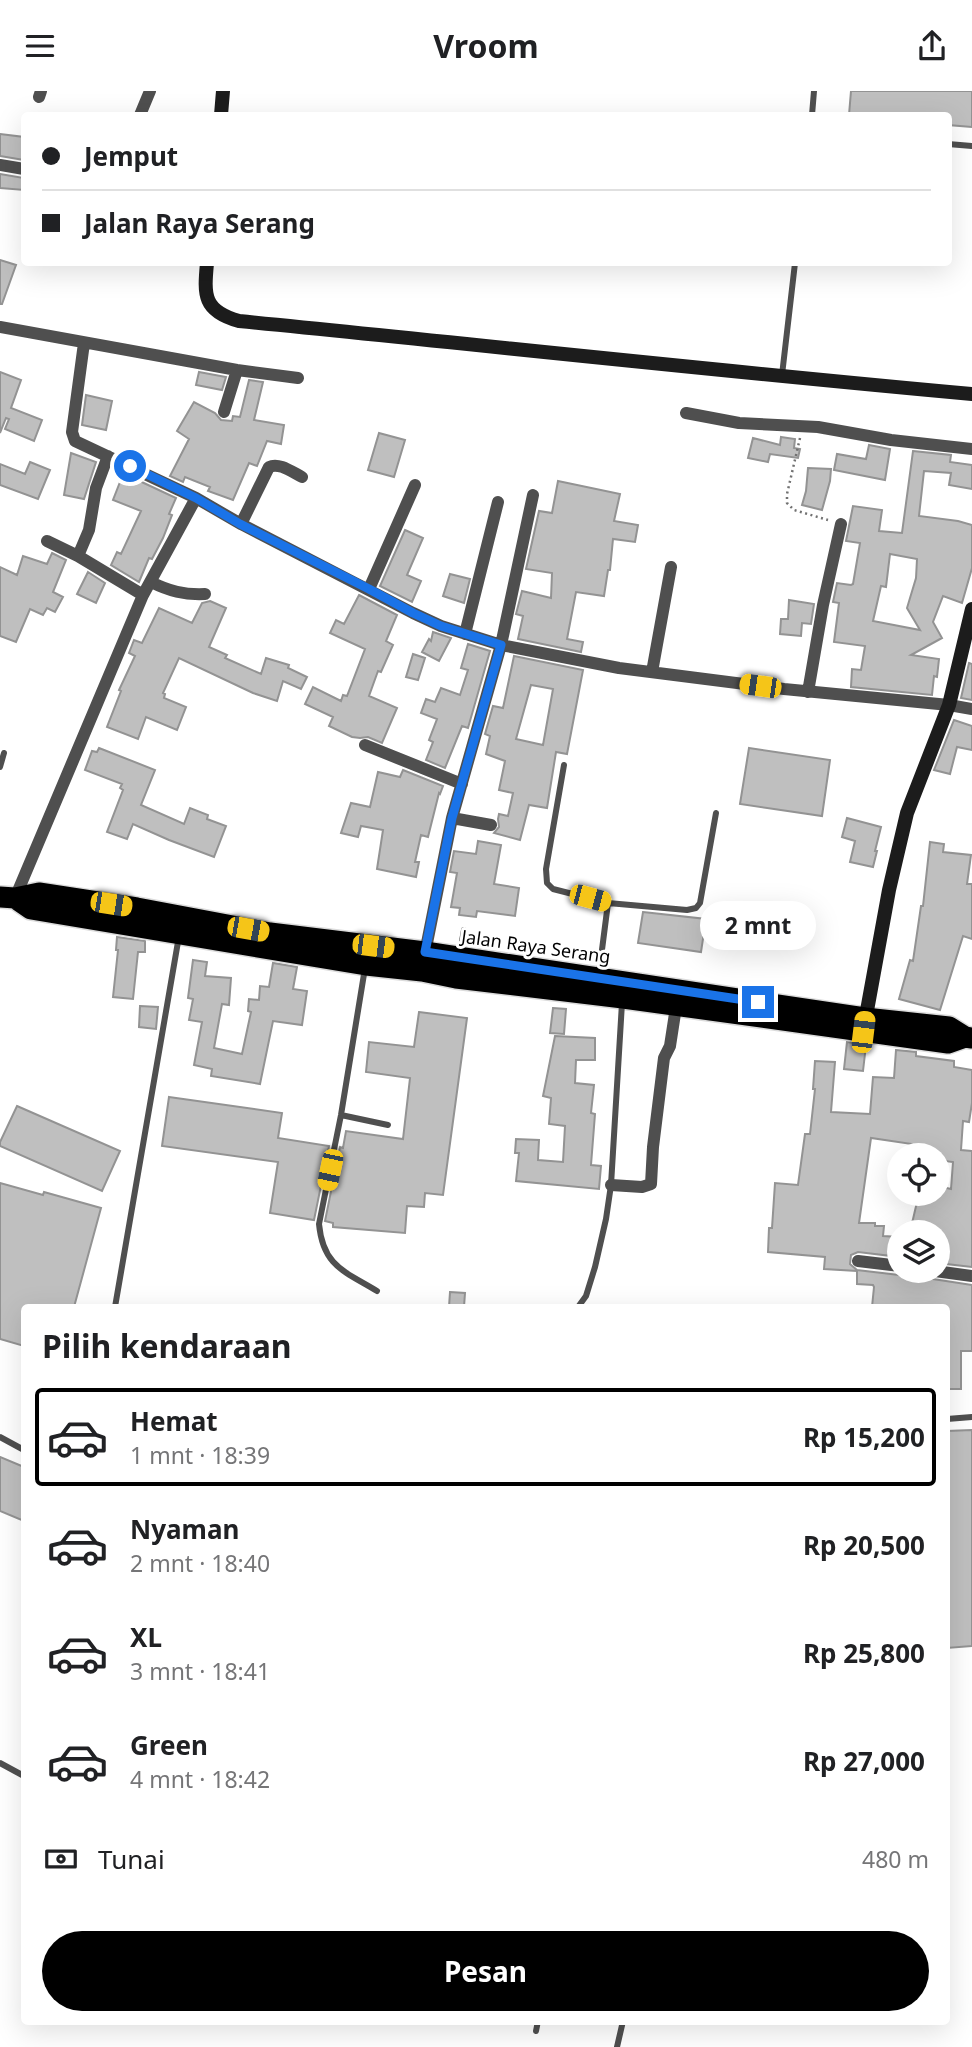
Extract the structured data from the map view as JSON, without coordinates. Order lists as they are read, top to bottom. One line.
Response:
{"streets":{"highway":["Jalan Raya Serang"]},"page":{"header":"Vroom","banner":["Jemput","Jalan Raya Serang"],"bubble":"2 mnt","heading":"Pilih kendaraan","list":[{"name":"Hemat","note":"1 mnt · 18:39","value":"Rp 15,200"},{"name":"Nyaman","note":"2 mnt · 18:40","value":"Rp 20,500"},{"name":"XL","note":"3 mnt · 18:41","value":"Rp 25,800"},{"name":"Green","note":"4 mnt · 18:42","value":"Rp 27,000"}],"pay":["Tunai","480 m"],"buttons":"Pesan"}}
